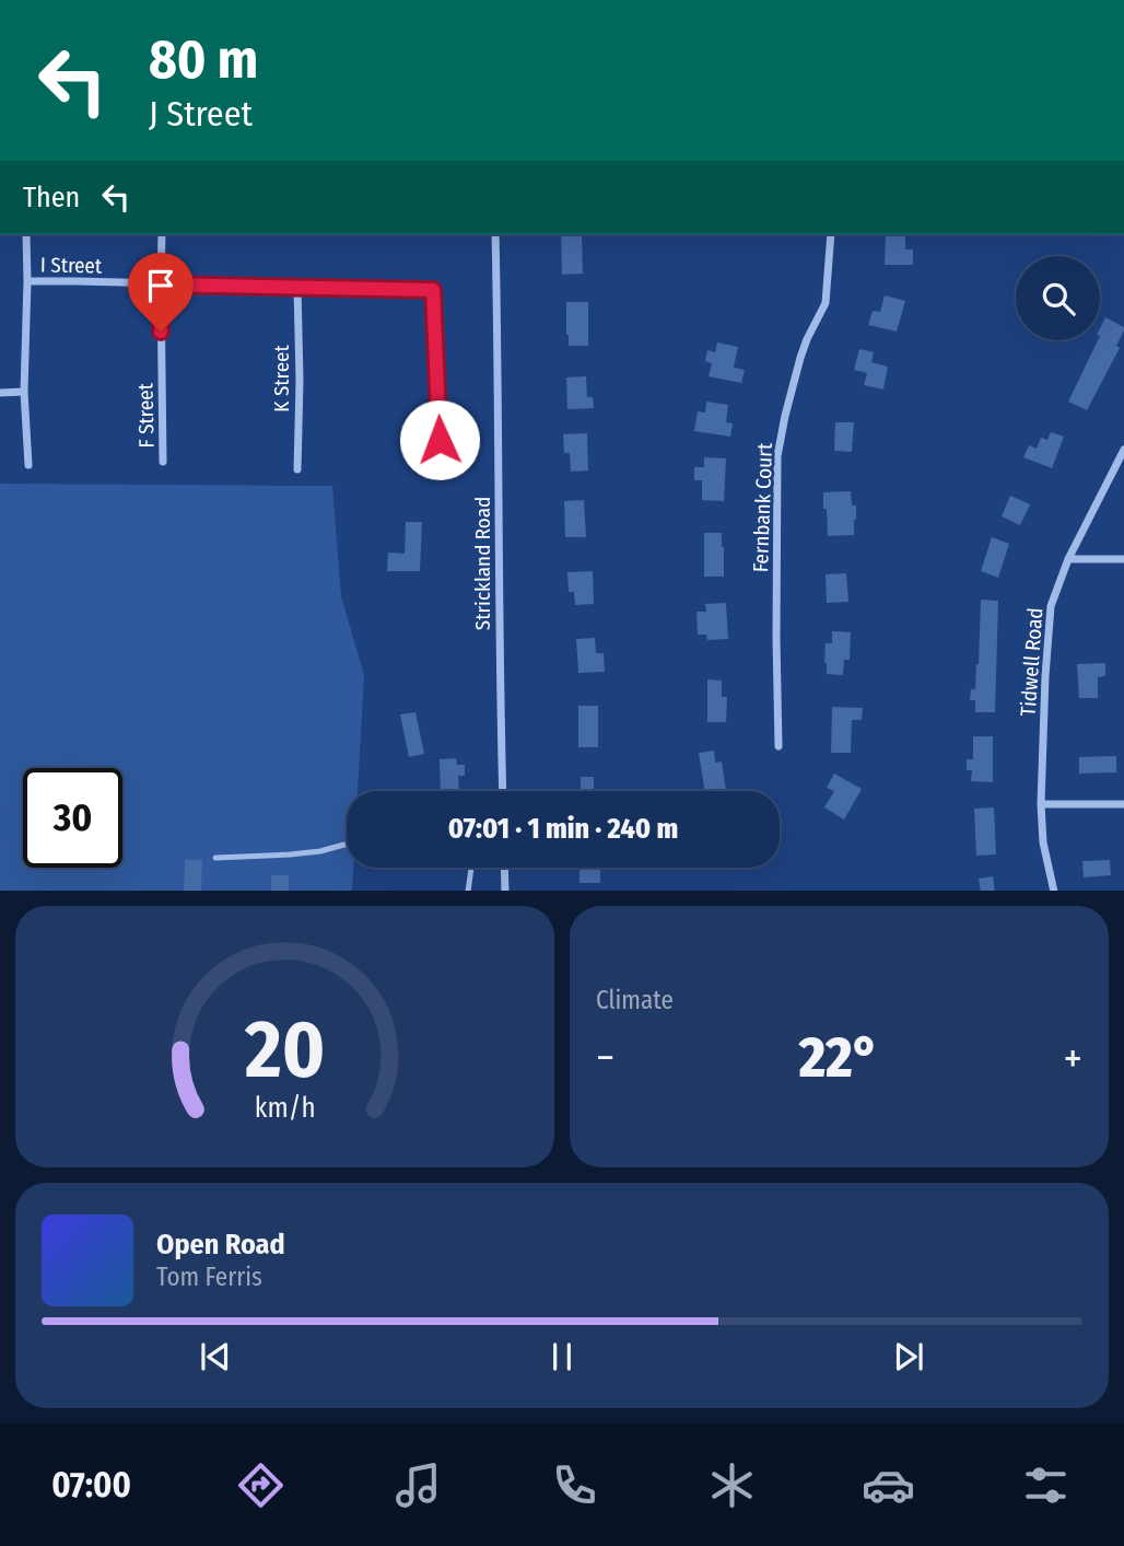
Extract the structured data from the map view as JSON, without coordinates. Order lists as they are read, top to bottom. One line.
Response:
{"streets":{"street":["I Street","K Street","F Street","Fernbank Court","Strickland Road","Tidwell Road"]},"crossings":[["I Street","K Street"],["I Street","F Street"]],"page":{"turn":["80 m","J Street"],"then":"Then","limit":"30","trip":"07:01 · 1 min · 240 m","tile":"Climate","heat":["−","22°","+"],"song":["Open Road","Tom Ferris"],"tabs":"07:00","gauge":["20","km/h"]}}
